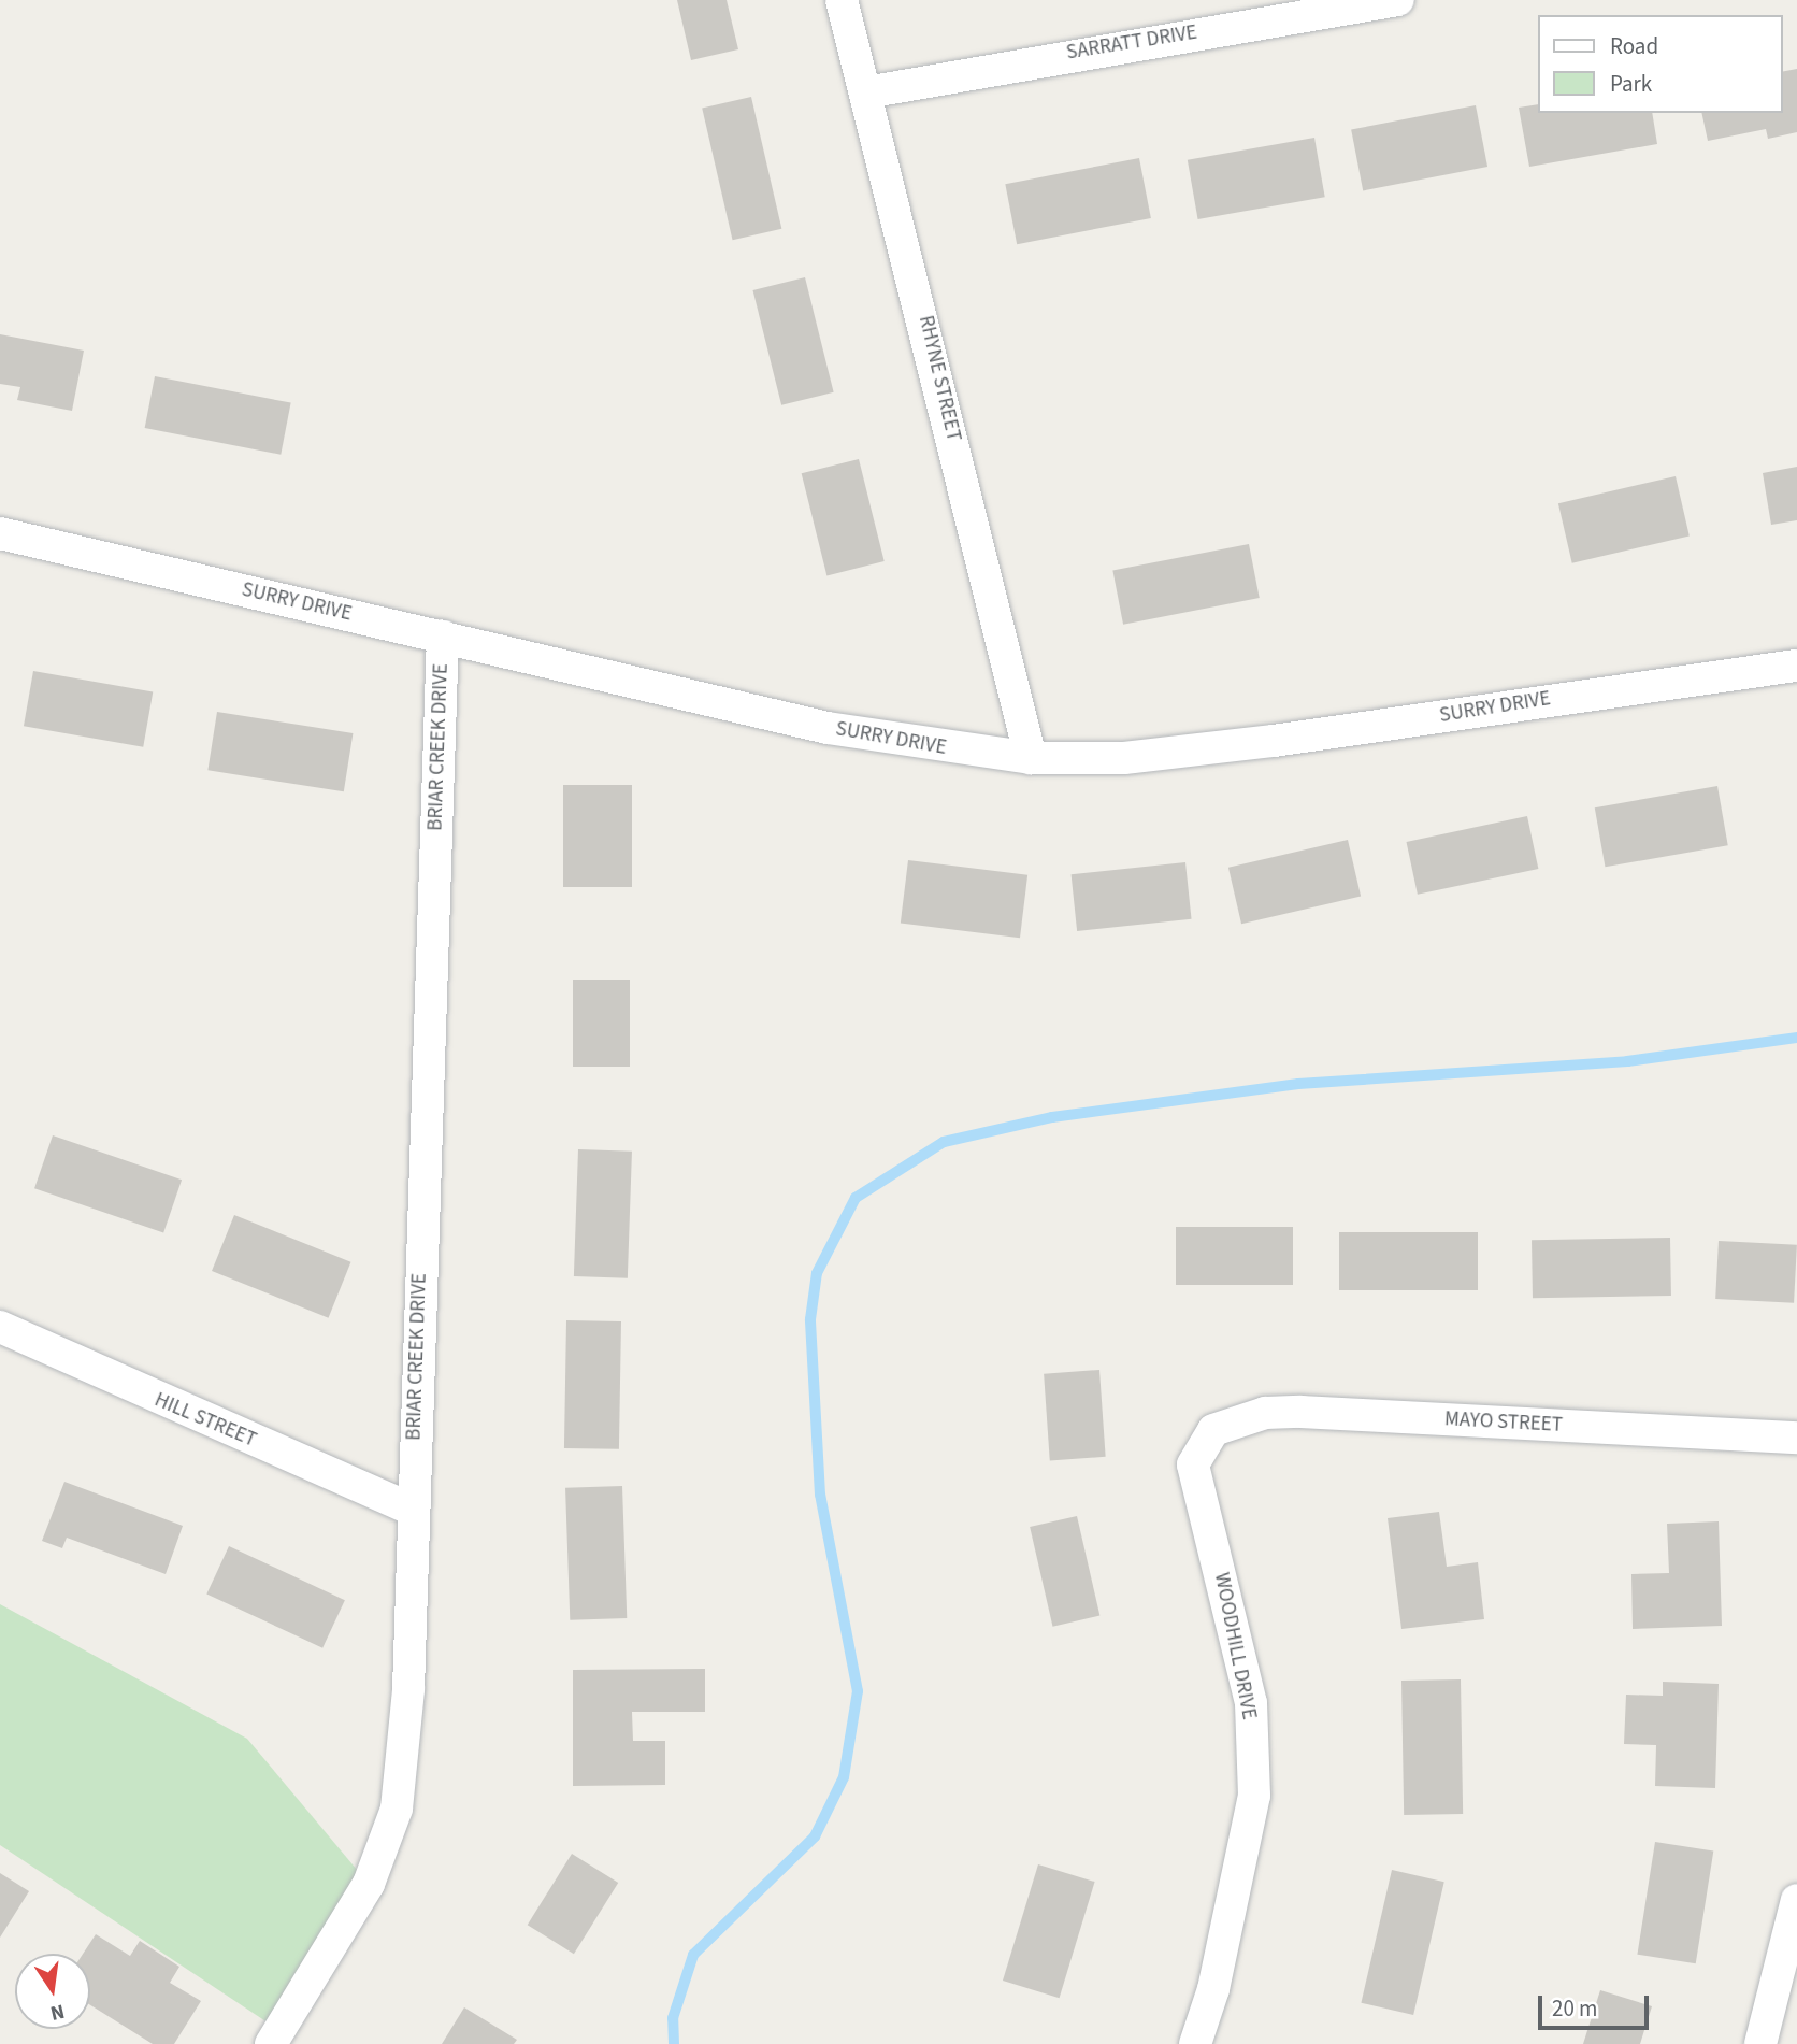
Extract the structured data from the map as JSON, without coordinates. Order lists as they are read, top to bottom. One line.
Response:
{"streets":{"street":["SARRATT DRIVE","RHYNE STREET","SURRY DRIVE","BRIAR CREEK DRIVE","HILL STREET","MAYO STREET","WOODHILL DRIVE"]},"crossings":[["SARRATT DRIVE","RHYNE STREET"],["RHYNE STREET","SURRY DRIVE"],["SURRY DRIVE","BRIAR CREEK DRIVE"],["BRIAR CREEK DRIVE","HILL STREET"],["MAYO STREET","WOODHILL DRIVE"]],"legend":["Road","Park"],"scale_bar":"20 m","north":"bottom"}
